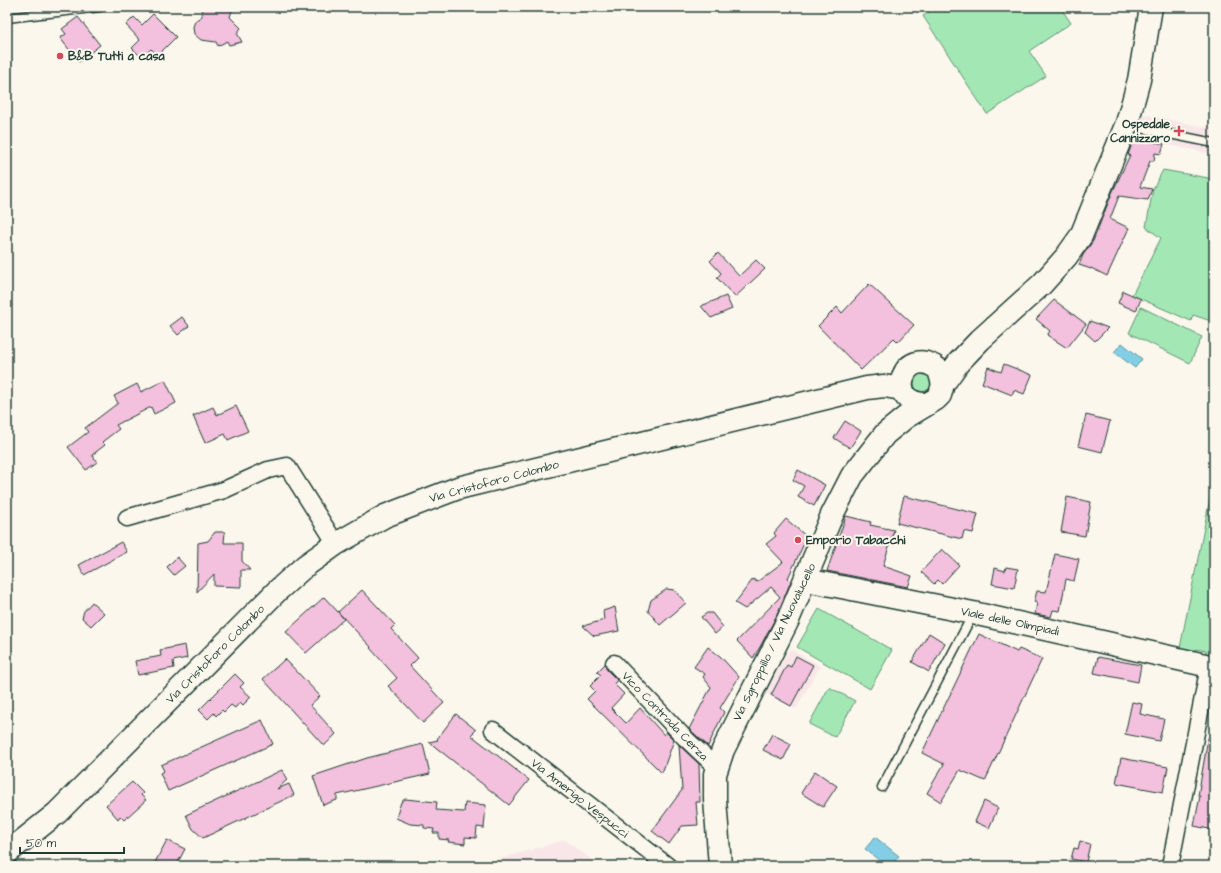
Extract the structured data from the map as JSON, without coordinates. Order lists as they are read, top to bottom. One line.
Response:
{"streets":{"street":["Via Cristoforo Colombo","Viale delle Olimpiadi","Via Sgroppillo / Via Nuovalucello","Vico Contrada Cerza","Via Amerigo Vespucci"]},"crossings":[["Viale delle Olimpiadi","Via Sgroppillo / Via Nuovalucello"],["Via Sgroppillo / Via Nuovalucello","Vico Contrada Cerza"]],"places":{"other":["B&B Tutti a casa","Emporio Tabacchi"],"health":["Ospedale Cannizzaro"]},"scale_bar":"50 m"}
